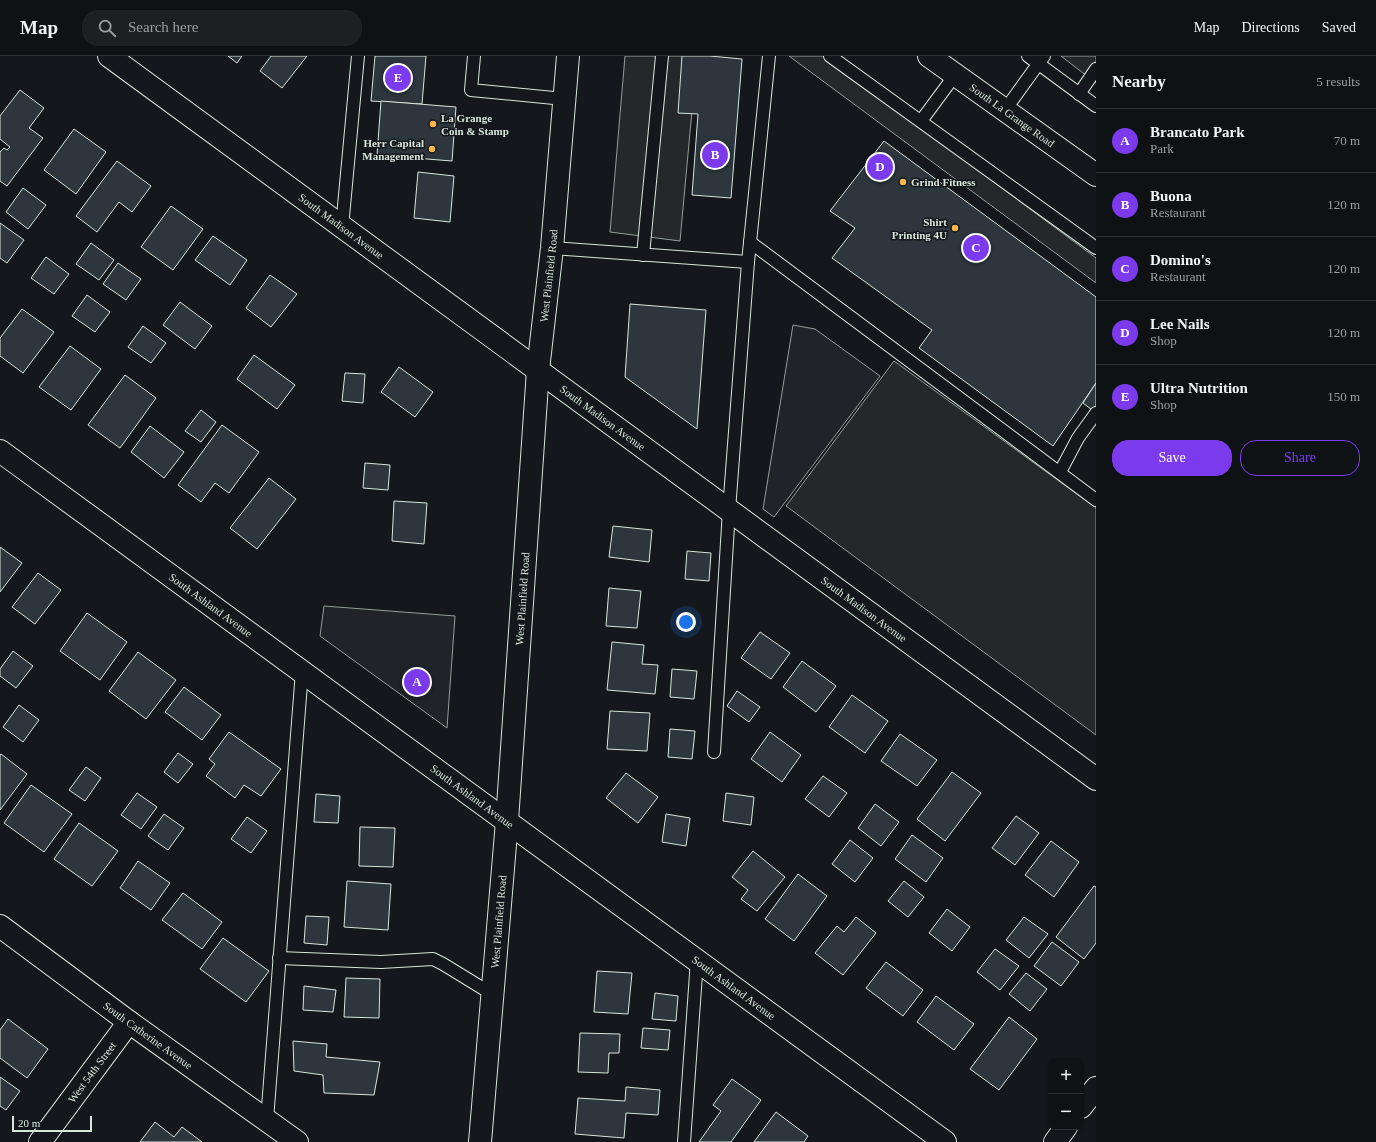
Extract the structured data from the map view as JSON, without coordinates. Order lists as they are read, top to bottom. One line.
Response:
{"streets":{"street":["South La Grange Road","South Madison Avenue","West Plainfield Road","South Ashland Avenue","South Catherine Avenue","West 54th Street"]},"crossings":[["South Madison Avenue","West Plainfield Road"],["West Plainfield Road","South Ashland Avenue"],["South Catherine Avenue","West 54th Street"]],"places":["La Grange Coin & Stamp","Herr Capital Management","Grind Fitness","Shirt Printing 4U"],"scale_bar":"20 m","page":{"header":"Map","search":"Search here","nav":["Map","Directions","Saved"],"heading":["Nearby","5 results"],"pins":["E","B","D","C","A"],"list":[{"mark":"A","name":"Brancato Park","note":"Park","value":"70 m"},{"mark":"B","name":"Buona","note":"Restaurant","value":"120 m"},{"mark":"C","name":"Domino's","note":"Restaurant","value":"120 m"},{"mark":"D","name":"Lee Nails","note":"Shop","value":"120 m"},{"mark":"E","name":"Ultra Nutrition","note":"Shop","value":"150 m"}],"buttons":["Save","Share"],"map_buttons":["+","−"],"scale":"20 m"}}
